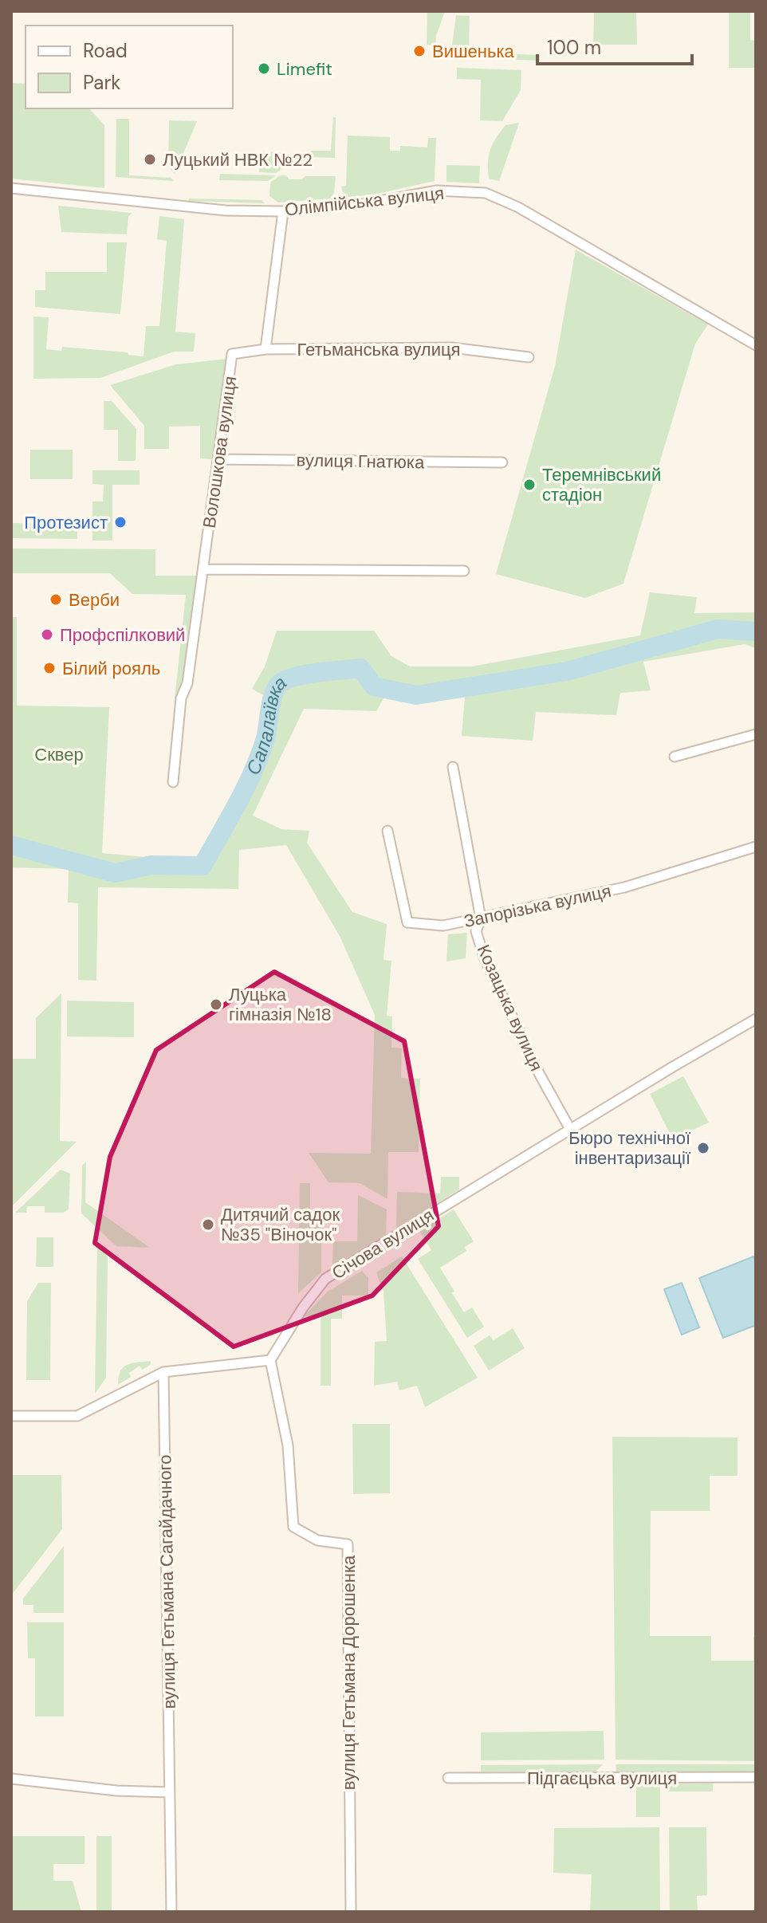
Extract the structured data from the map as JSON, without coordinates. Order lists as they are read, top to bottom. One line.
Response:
{"streets":{"street":["Олімпійська вулиця","Гетьманська вулиця","Волошкова вулиця","вулиця Гнатюка","Запорізька вулиця","Козацька вулиця","Січова вулиця","вулиця Гетьмана Сагайдачного","вулиця Гетьмана Дорошенка","Підгаєцька вулиця"]},"crossings":[["Гетьманська вулиця","Волошкова вулиця"],["Волошкова вулиця","вулиця Гнатюка"],["Запорізька вулиця","Козацька вулиця"],["Козацька вулиця","Січова вулиця"],["Січова вулиця","вулиця Гетьмана Дорошенка"]],"water":["Сапалаївка"],"parks":["Сквер"],"places":["Вишенька","Limefit","Луцький НВК №22","Теремнівський стадіон","Протезист","Верби","Профспілковий","Білий рояль","Луцька гімназія №18","Бюро технічної інвентаризації","Дитячий садок №35 \"Віночок\""],"legend":["Road","Park"],"scale_bar":"100 m"}
